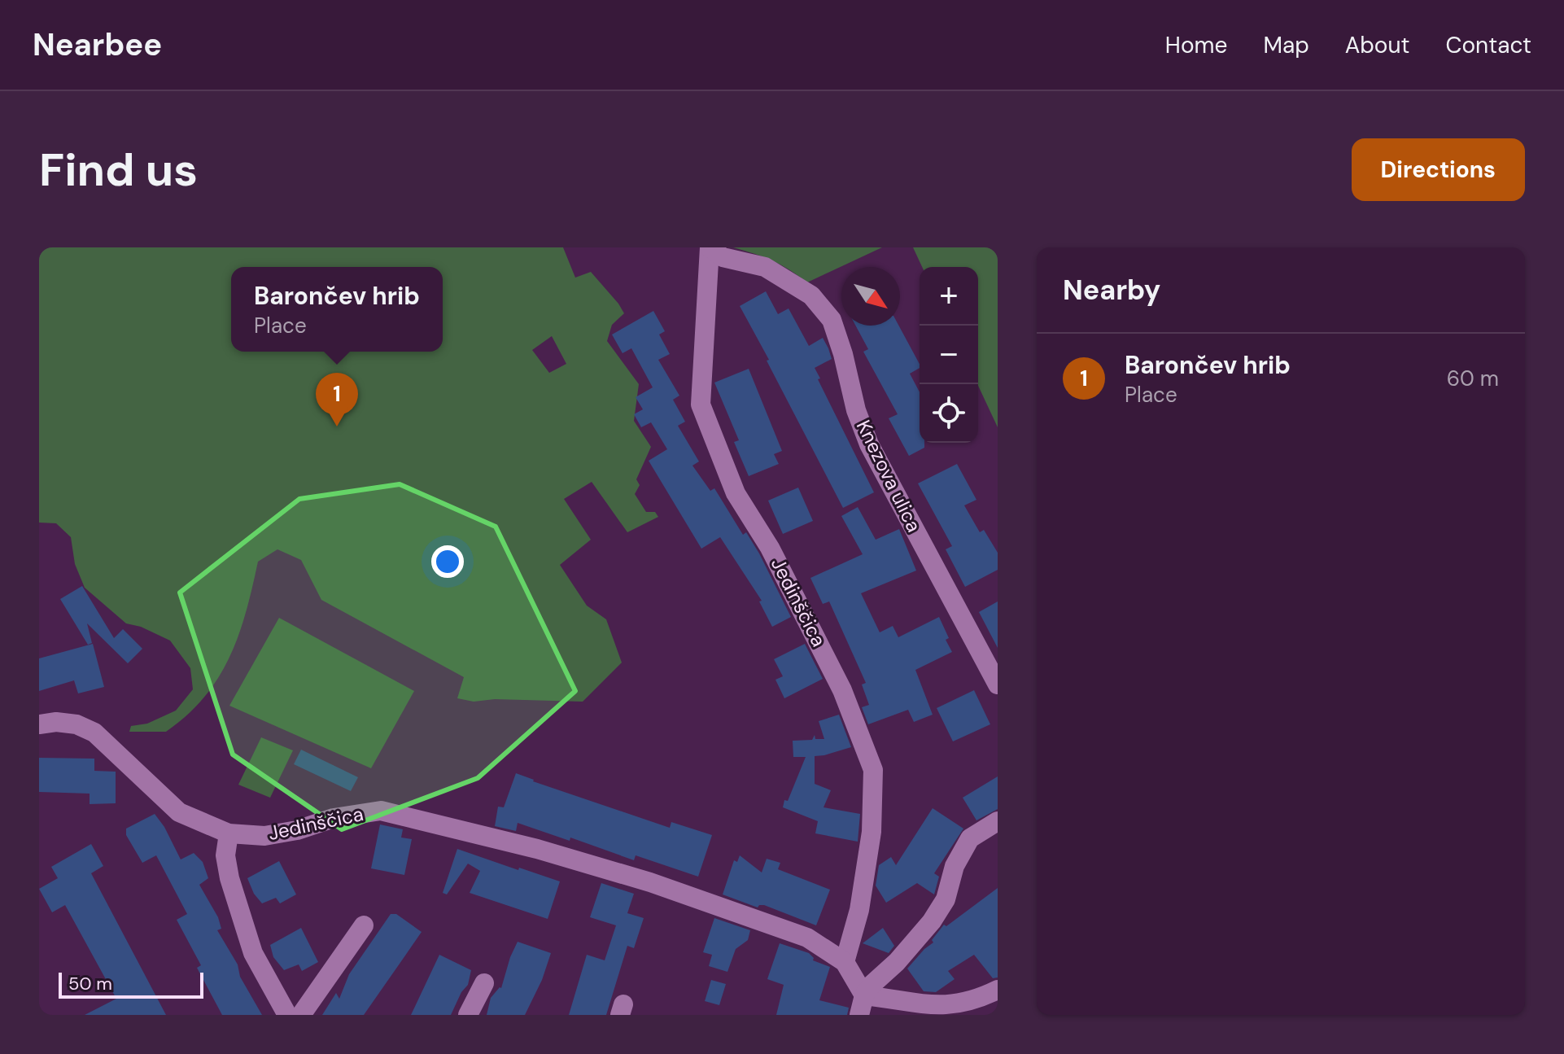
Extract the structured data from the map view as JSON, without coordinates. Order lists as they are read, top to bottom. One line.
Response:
{"streets":{"street":["Knezova ulica","Jedinščica"]},"crossings":[["Knezova ulica","Jedinščica"]],"scale_bar":"50 m","north":"bottom right","page":{"header":"Nearbee","nav":["Home","Map","About","Contact"],"buttons":"Directions","title":"Find us","heading":"Nearby","map_buttons":["+","−"],"popup":["Barončev hrib","Place"],"list":[{"mark":"1","name":"Barončev hrib","note":"Place","value":"60 m"}],"pins":"1","scale":"50 m"}}
